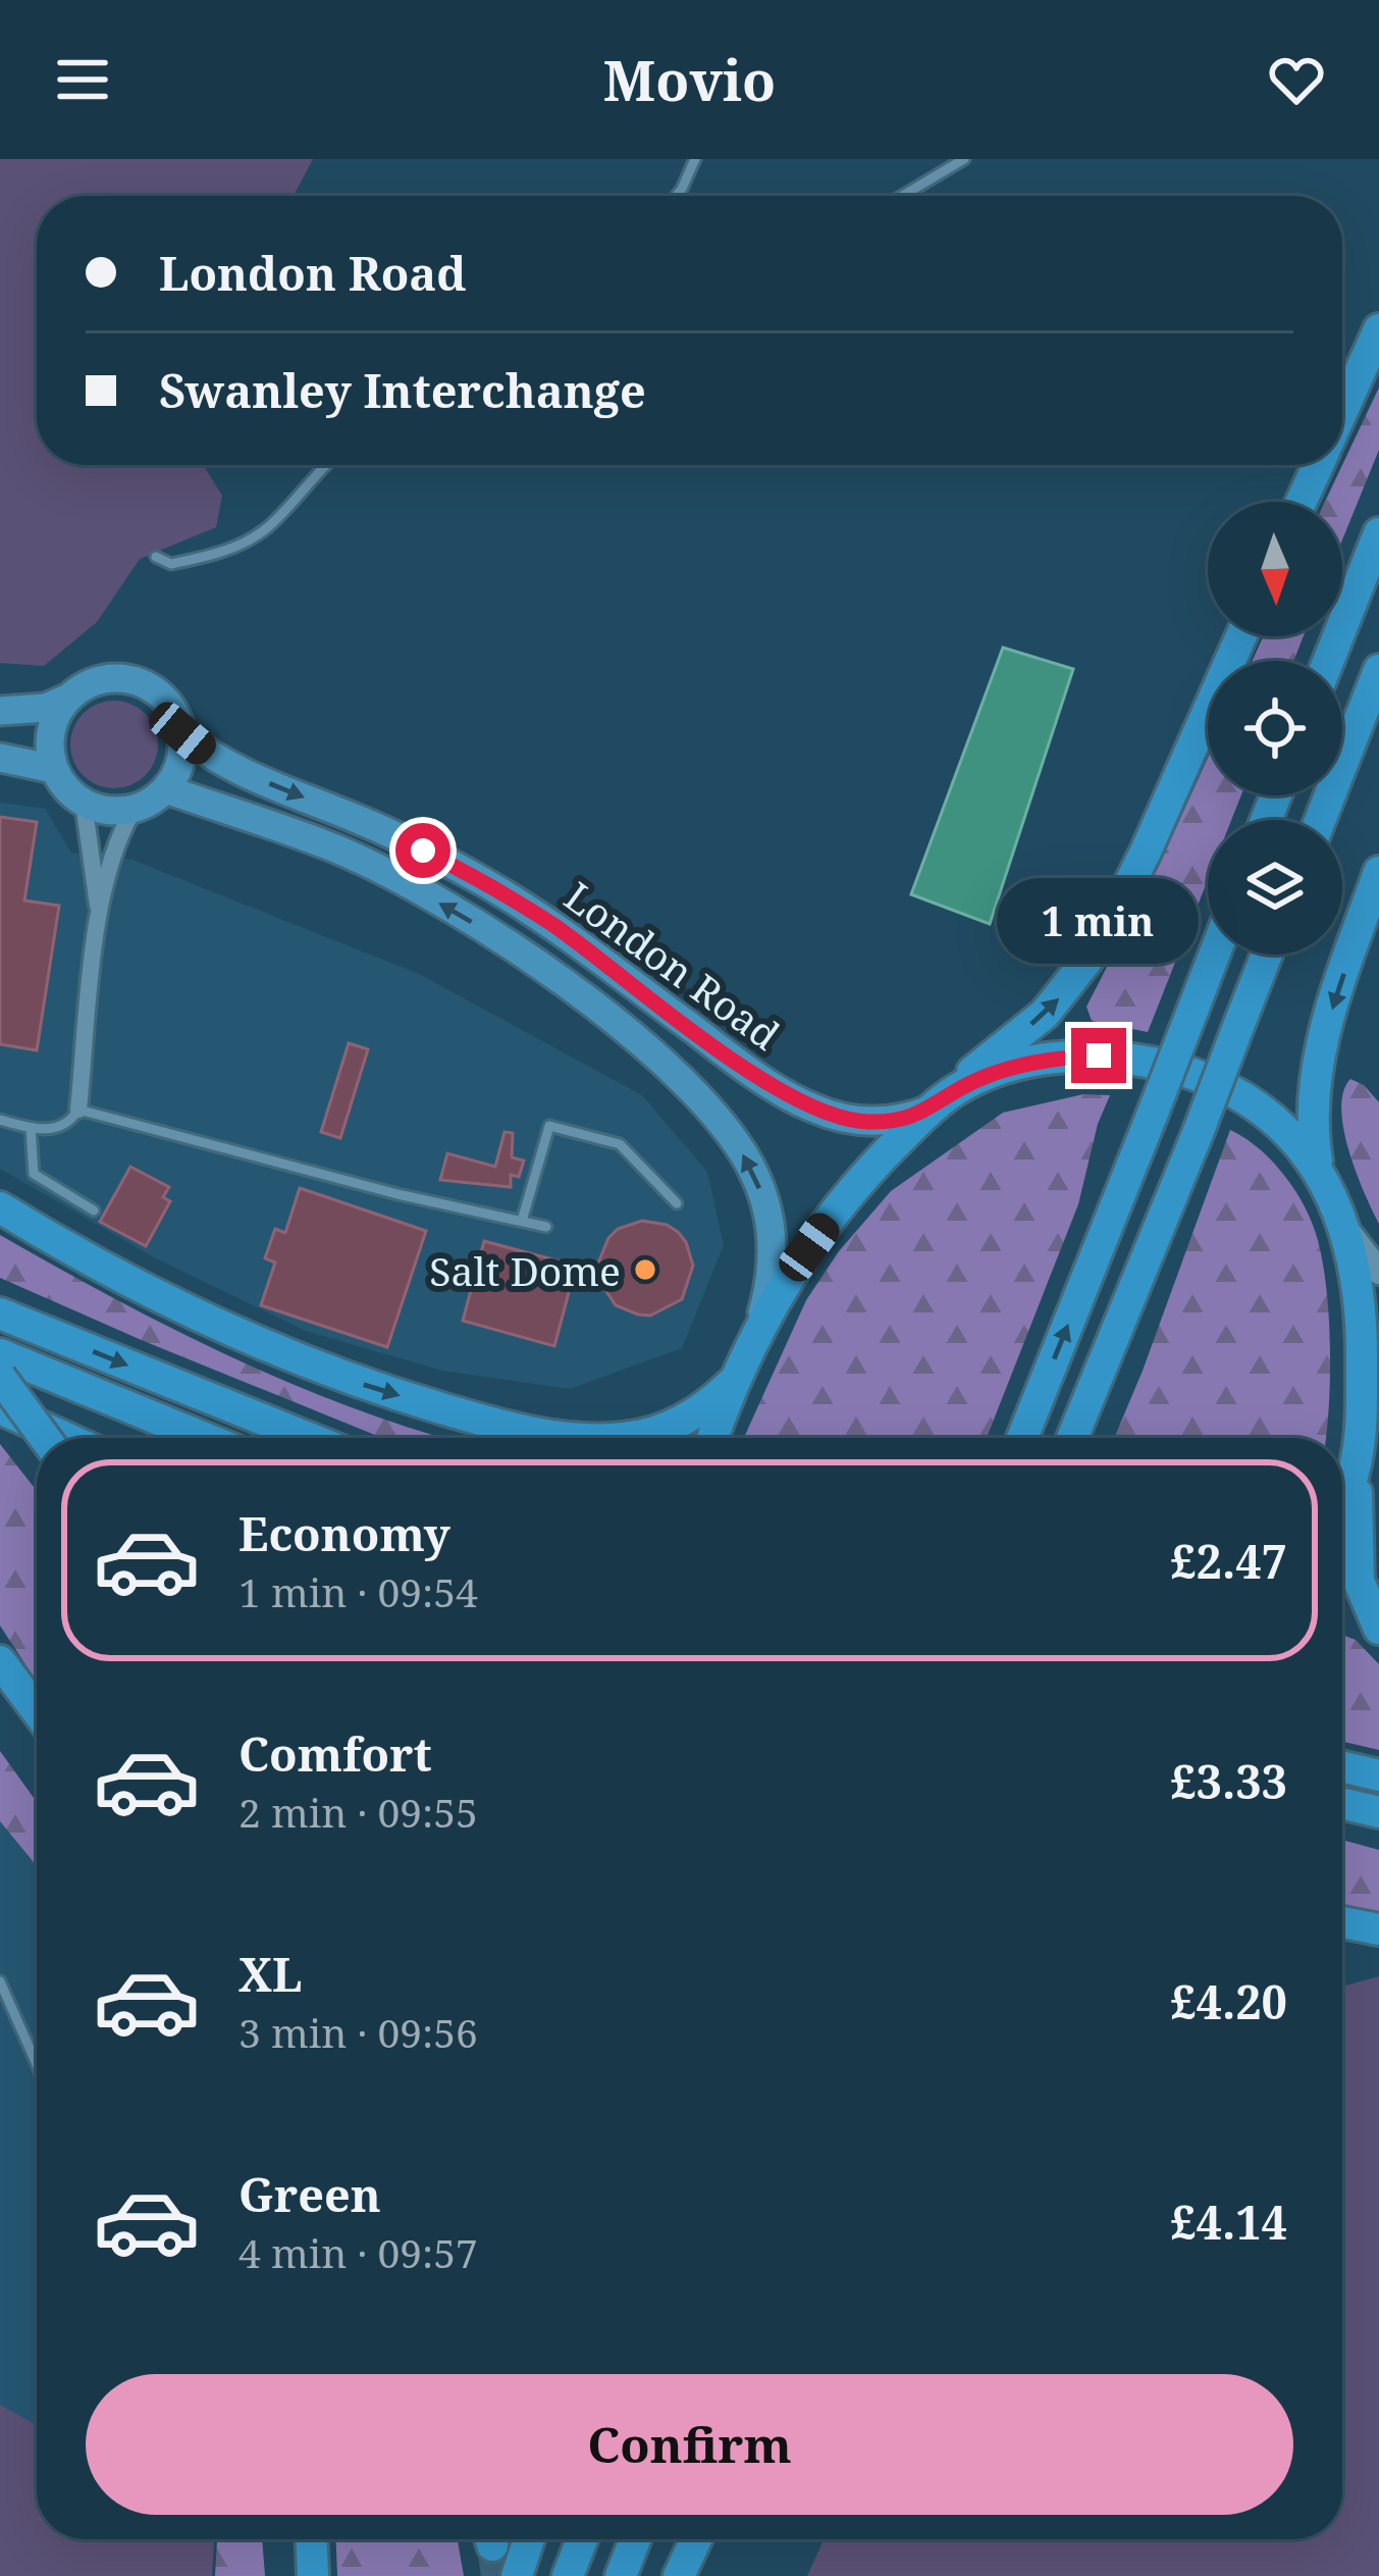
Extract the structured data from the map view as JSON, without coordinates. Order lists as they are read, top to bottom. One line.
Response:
{"streets":{"main road":["London Road"]},"places":["Salt Dome"],"north":"bottom","page":{"header":"Movio","banner":["London Road","Swanley Interchange"],"bubble":"1 min","list":[{"name":"Economy","note":"1 min · 09:54","value":"£2.47"},{"name":"Comfort","note":"2 min · 09:55","value":"£3.33"},{"name":"XL","note":"3 min · 09:56","value":"£4.20"},{"name":"Green","note":"4 min · 09:57","value":"£4.14"}],"buttons":"Confirm"}}
